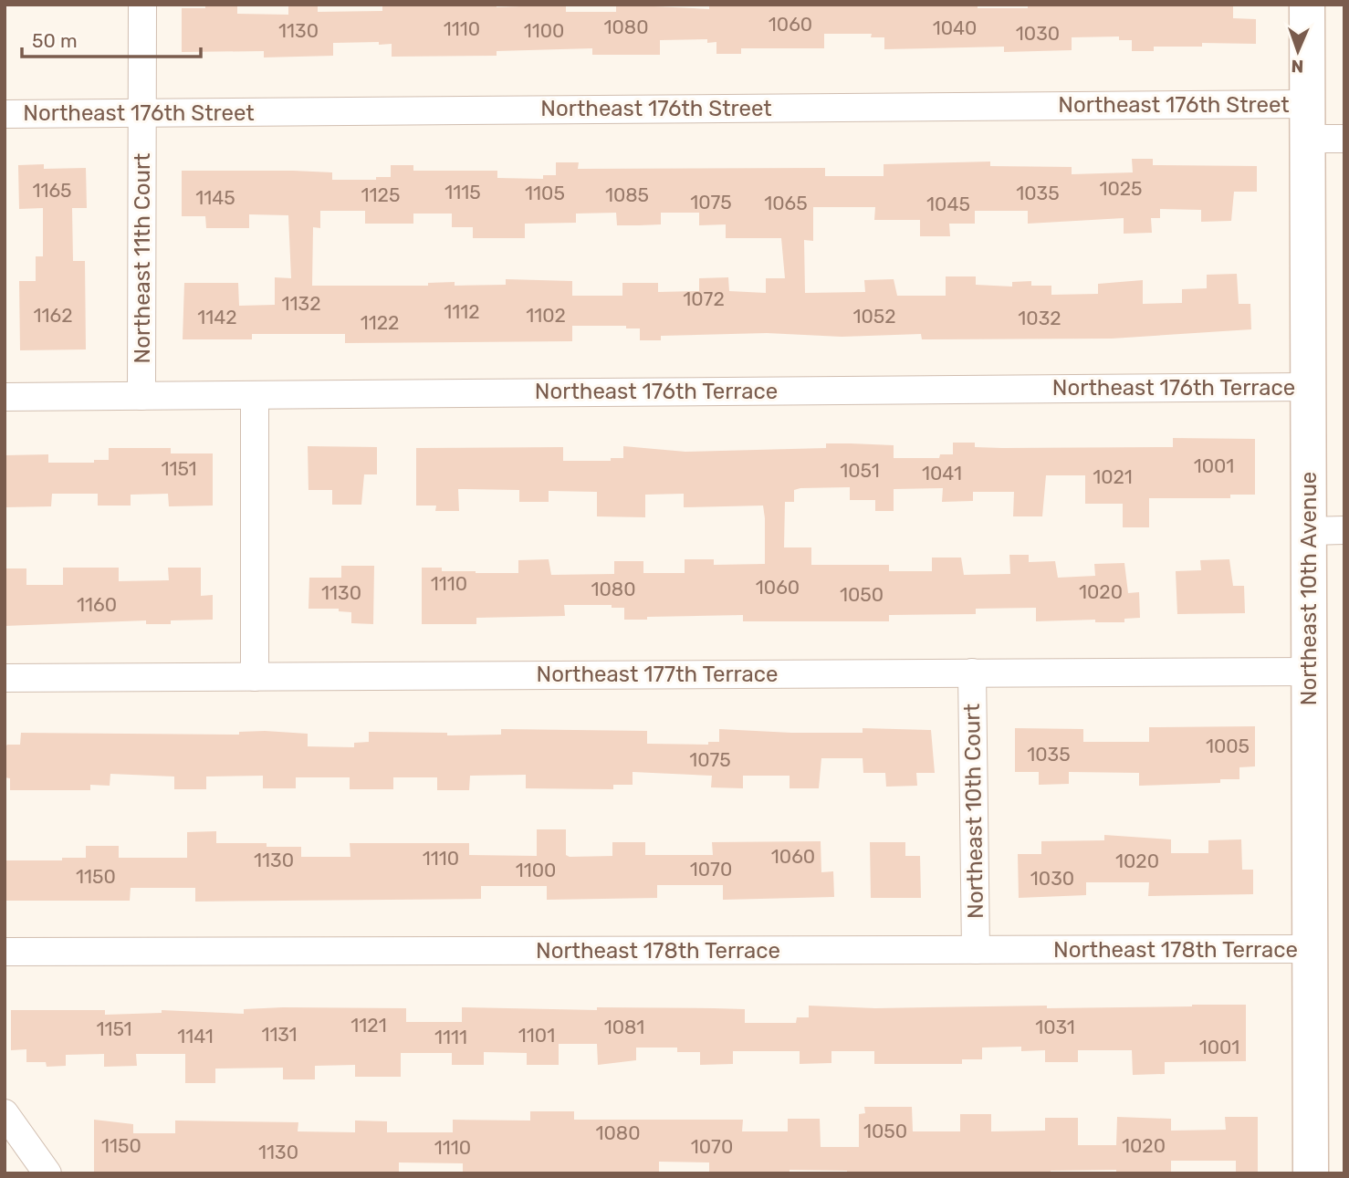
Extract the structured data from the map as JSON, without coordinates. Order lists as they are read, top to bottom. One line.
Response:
{"streets":{"street":["Northeast 176th Street","Northeast 11th Court","Northeast 176th Terrace","Northeast 10th Avenue","Northeast 177th Terrace","Northeast 10th Court","Northeast 178th Terrace"]},"crossings":[["Northeast 176th Street","Northeast 11th Court"],["Northeast 176th Street","Northeast 10th Avenue"],["Northeast 11th Court","Northeast 176th Terrace"],["Northeast 176th Terrace","Northeast 10th Avenue"],["Northeast 10th Avenue","Northeast 177th Terrace"],["Northeast 10th Avenue","Northeast 178th Terrace"],["Northeast 177th Terrace","Northeast 10th Court"],["Northeast 10th Court","Northeast 178th Terrace"]],"house_numbers":["1060","1080","1040","1110","1130","1100","1030","1025","1165","1115","1105","1035","1125","1085","1145","1075","1065","1045","1072","1132","1112","1162","1102","1052","1142","1032","1122","1001","1151","1051","1041","1021","1110","1060","1080","1020","1130","1050","1160","1005","1035","1075","1060","1110","1130","1020","1070","1100","1150","1030","1121","1081","1031","1151","1131","1101","1141","1111","1001","1050","1080","1150","1020","1070","1110","1130"],"scale_bar":"50 m","north":"bottom"}
